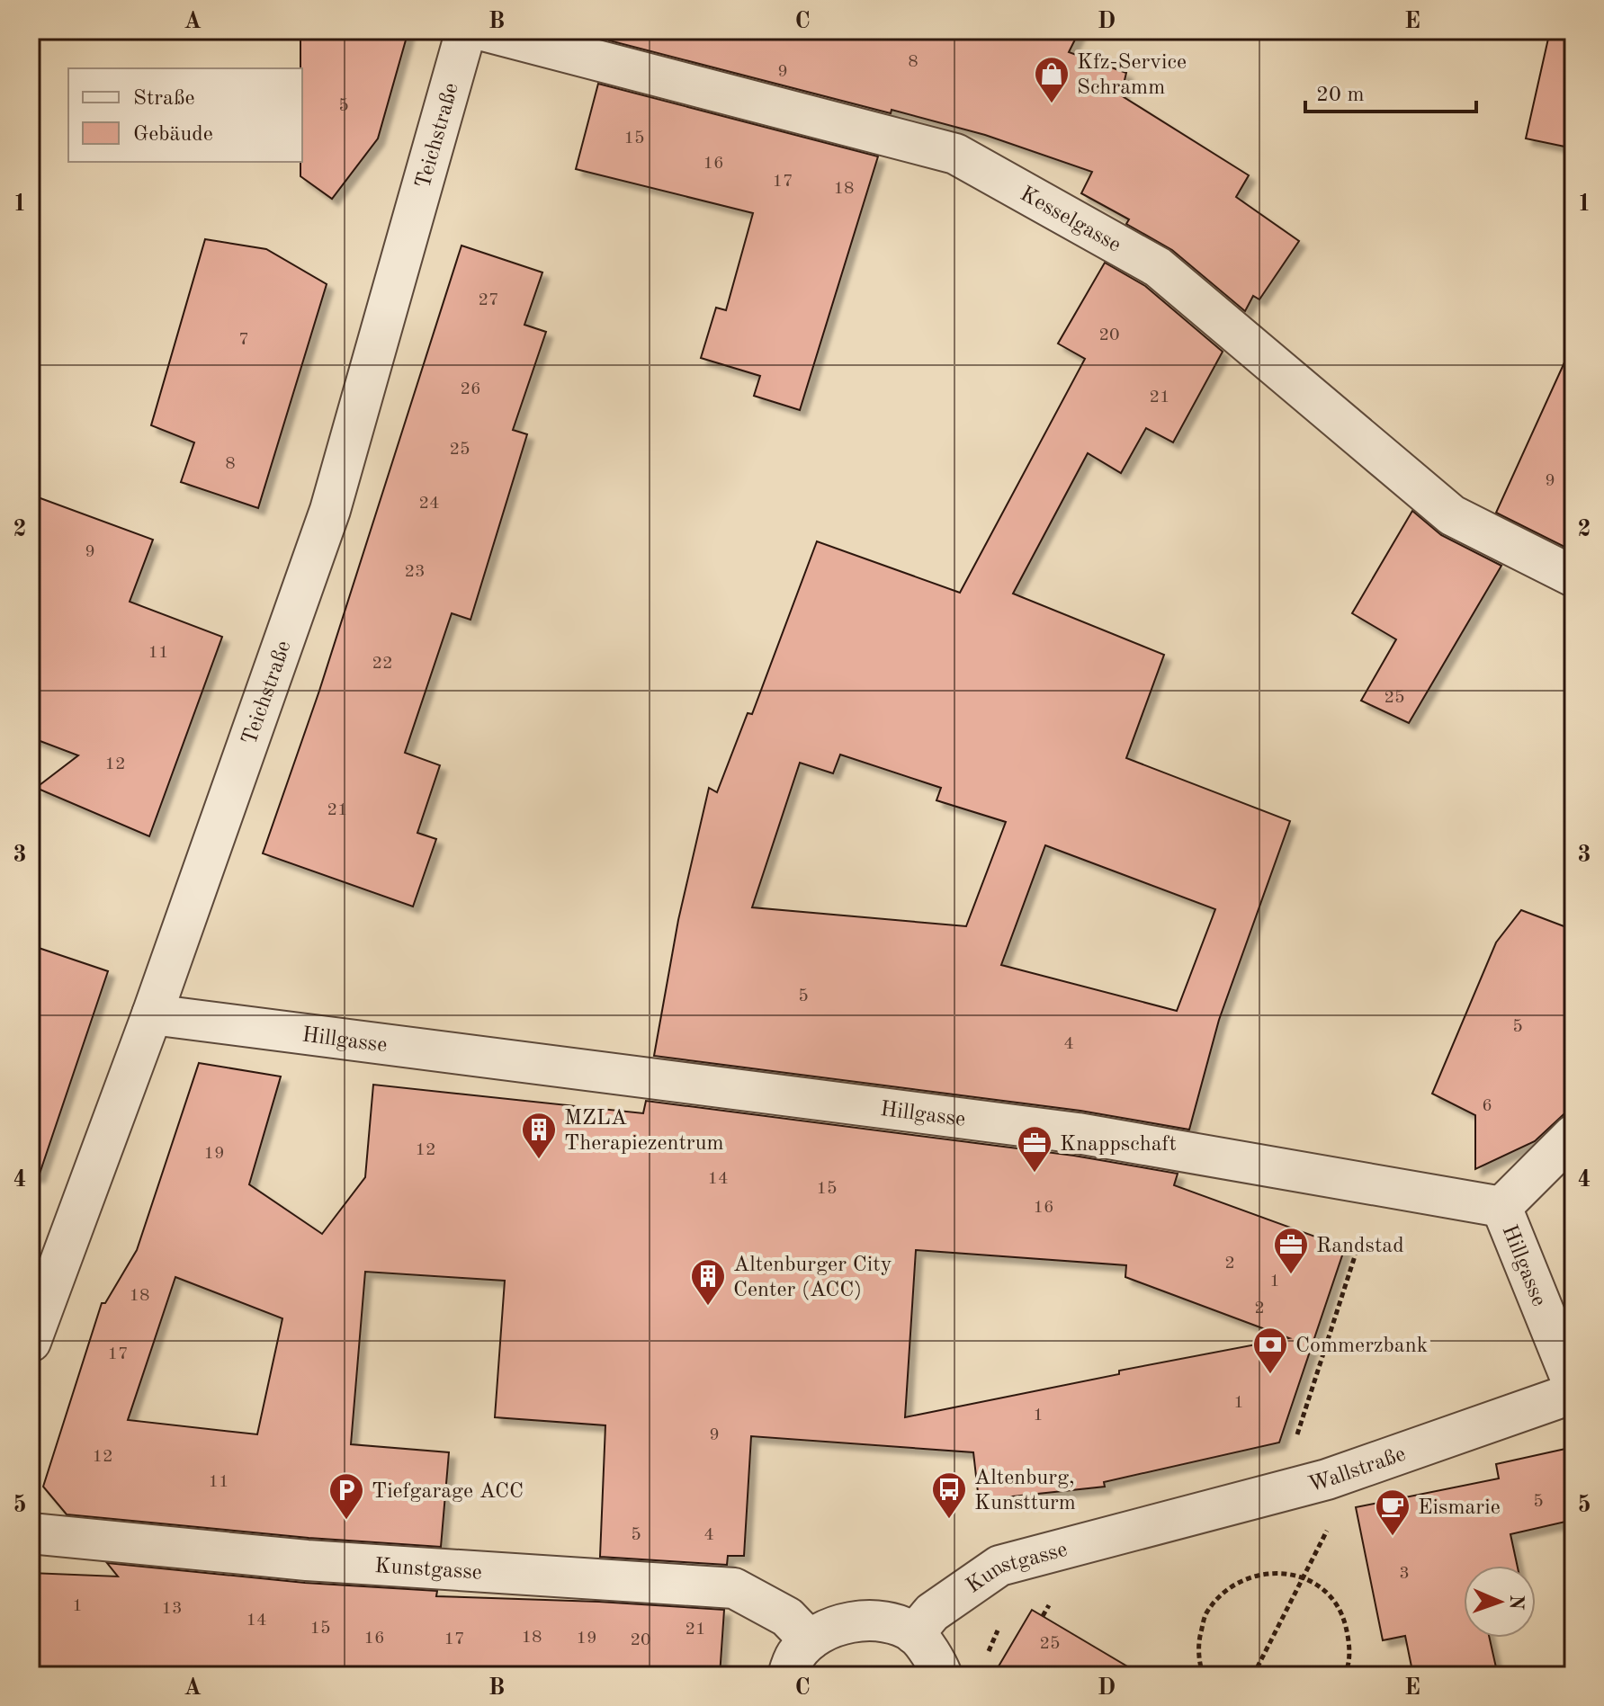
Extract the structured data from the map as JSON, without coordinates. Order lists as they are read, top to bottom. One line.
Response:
{"streets":{"street":["Teichstraße","Kesselgasse","Hillgasse","Wallstraße","Kunstgasse"]},"crossings":[["Teichstraße","Hillgasse"],["Wallstraße","Kunstgasse"]],"places":{"shop":["Kfz-Service Schramm"],"building":["MZLA Therapiezentrum","Altenburger City Center (ACC)"],"office":["Knappschaft","Randstad"],"bank":["Commerzbank"],"bus stop":["Altenburg, Kunstturm"],"parking":["Tiefgarage ACC"],"cafe":["Eismarie"]},"house_numbers":["8","9","5","15","16","17","18","27","20","7","26","21","25","8","9","24","9","23","11","22","25","12","21","5","5","4","6","12","19","14","15","16","2","1","18","2","17","1","1","9","12","11","5","5","4","3","1","13","14","15","21","18","16","19","17","20","25"],"legend":["Straße","Gebäude"],"scale_bar":"20 m","north":"right","grid":{"columns":["A","B","C","D","E"],"rows":["1","2","3","4","5"]}}
